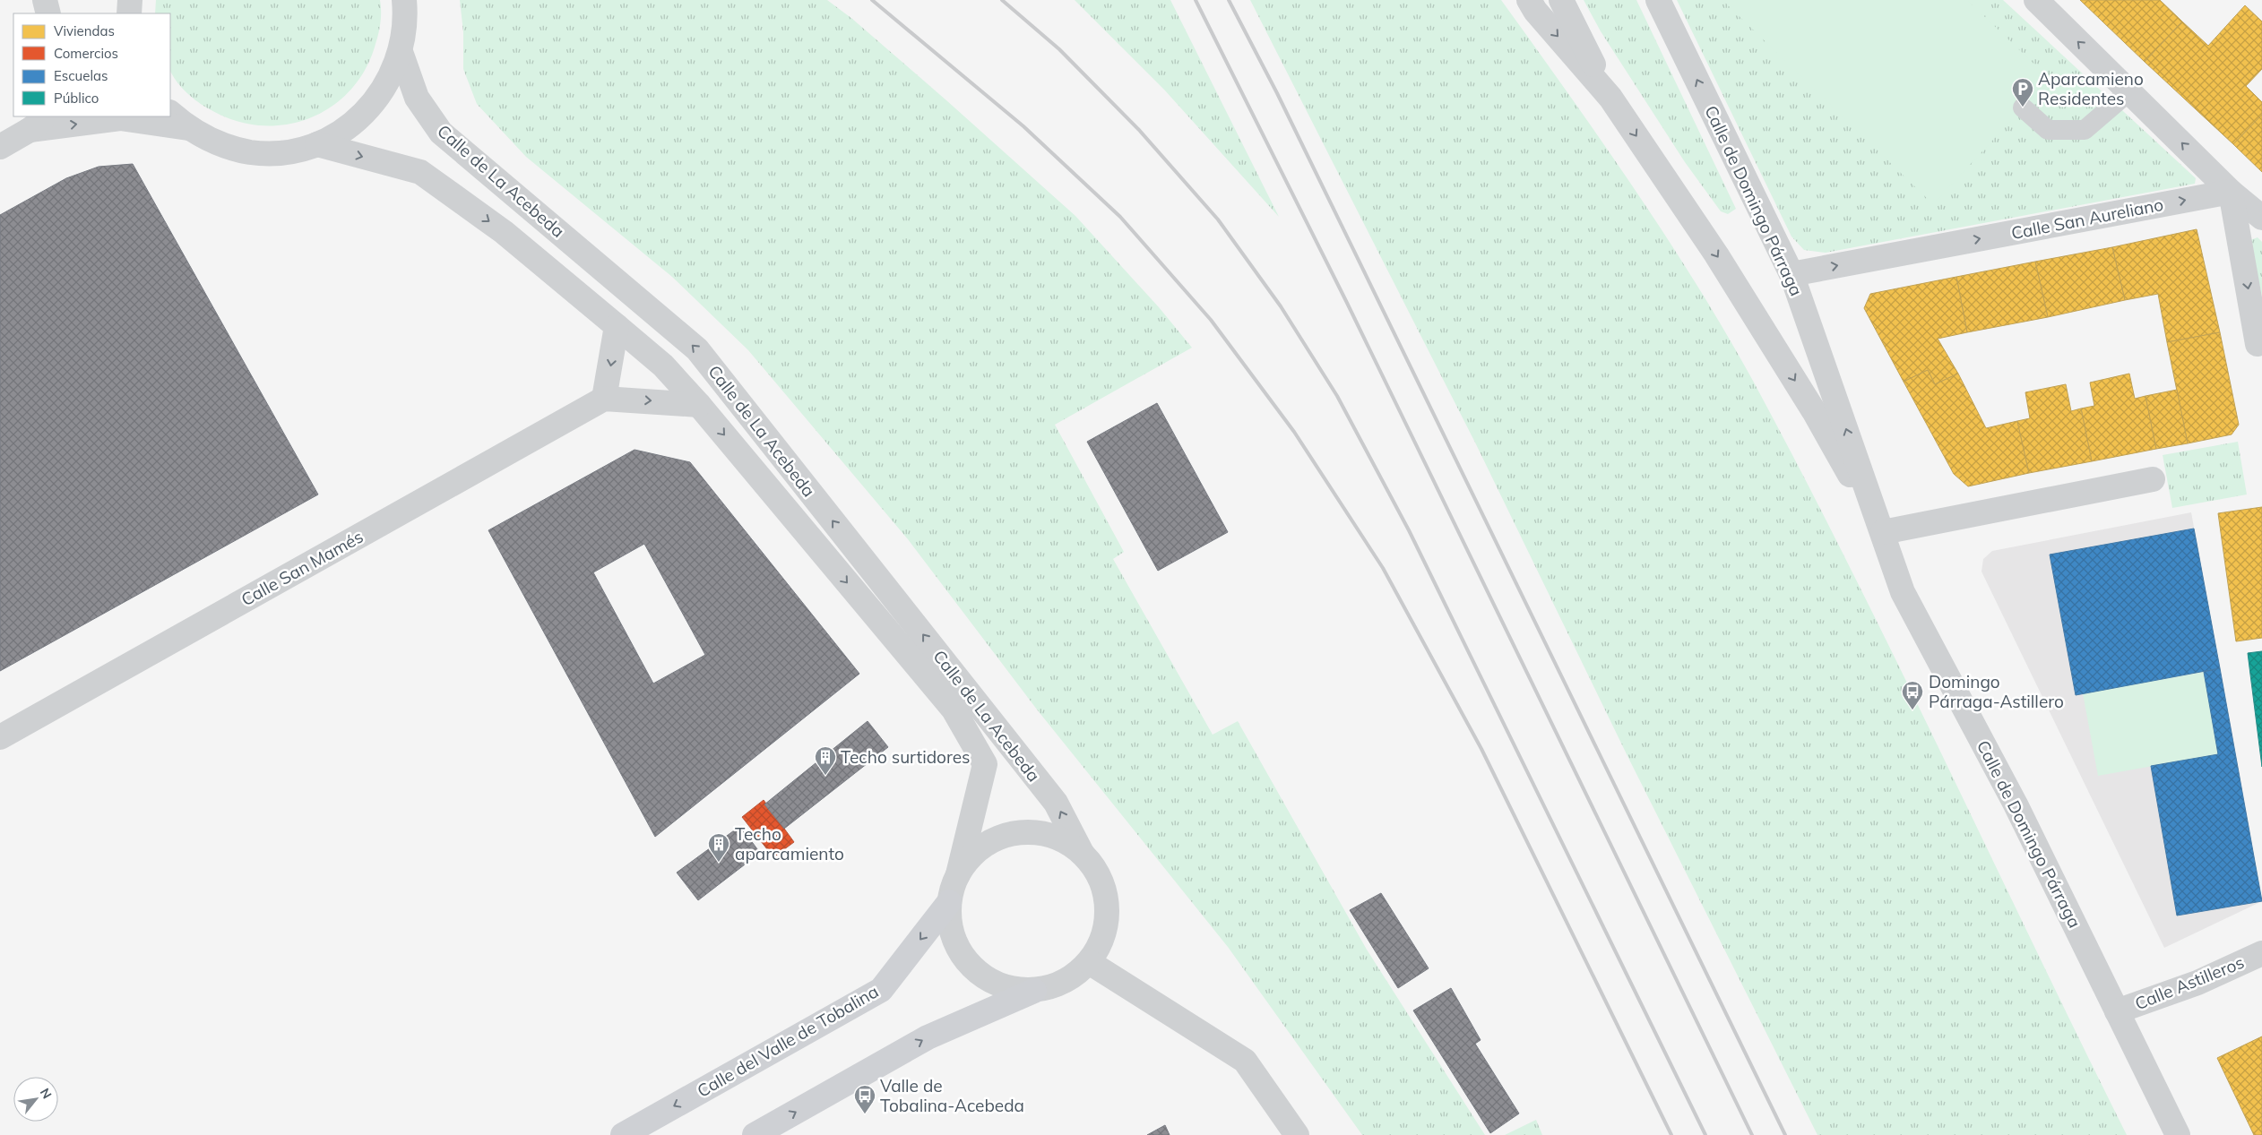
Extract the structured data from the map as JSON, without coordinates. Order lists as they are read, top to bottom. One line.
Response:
{"streets":{"main road":["Calle del Valle de Tobalina"],"street":["Calle de La Acebeda","Calle de Domingo Párraga","Calle San Aureliano","Calle San Mamés","Calle Astilleros"]},"crossings":[["Calle de La Acebeda","Calle del Valle de Tobalina"],["Calle de Domingo Párraga","Calle San Aureliano"],["Calle de Domingo Párraga","Calle Astilleros"]],"one_way":["Calle San Aureliano"],"places":{"parking":["Aparcamieno Residentes"],"bus stop":["Domingo Párraga-Astillero","Valle de Tobalina-Acebeda"],"building":["Techo surtidores","Techo aparcamiento"]},"legend":["Viviendas","Comercios","Escuelas","Público"],"north":"top right"}
